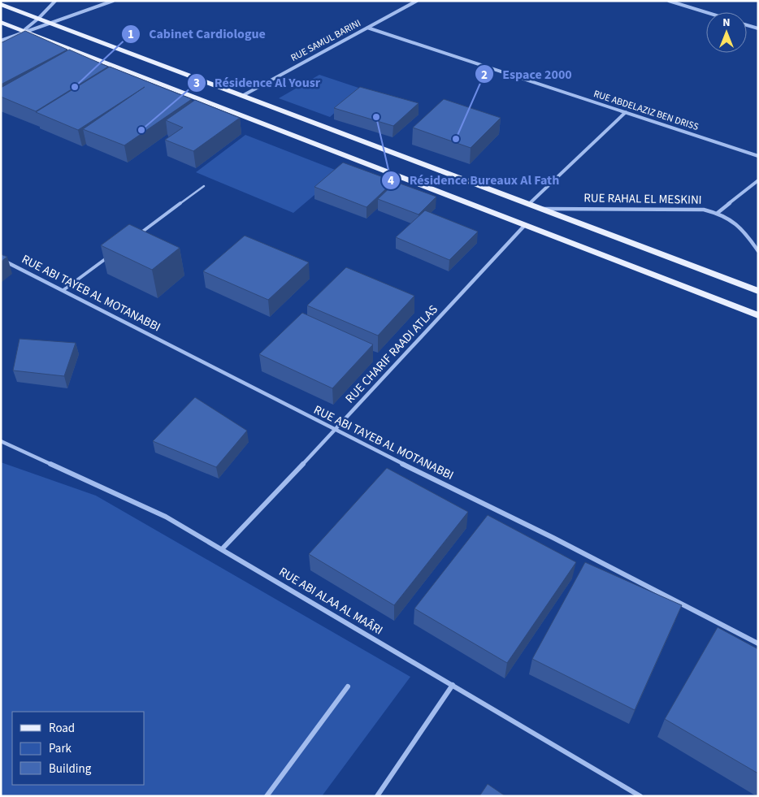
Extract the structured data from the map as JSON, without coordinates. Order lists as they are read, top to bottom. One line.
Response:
{"streets":{"street":["RUE SAMUL BARINI","RUE ABDELAZIZ BEN DRISS","RUE RAHAL EL MESKINI","RUE ABI TAYEB AL MOTANABBI","RUE CHARIF RAADI ATLAS","RUE ABI ALAA AL MAÂRI"]},"crossings":[["RUE SAMUL BARINI","RUE ABDELAZIZ BEN DRISS"],["RUE ABI TAYEB AL MOTANABBI","RUE CHARIF RAADI ATLAS"],["RUE CHARIF RAADI ATLAS","RUE ABI ALAA AL MAÂRI"]],"places":["Cabinet Cardiologue","Résidence Bureaux Al Fath","Résidence Al Yousr","Espace 2000"],"legend":["Road","Park","Building"],"north":"top"}
